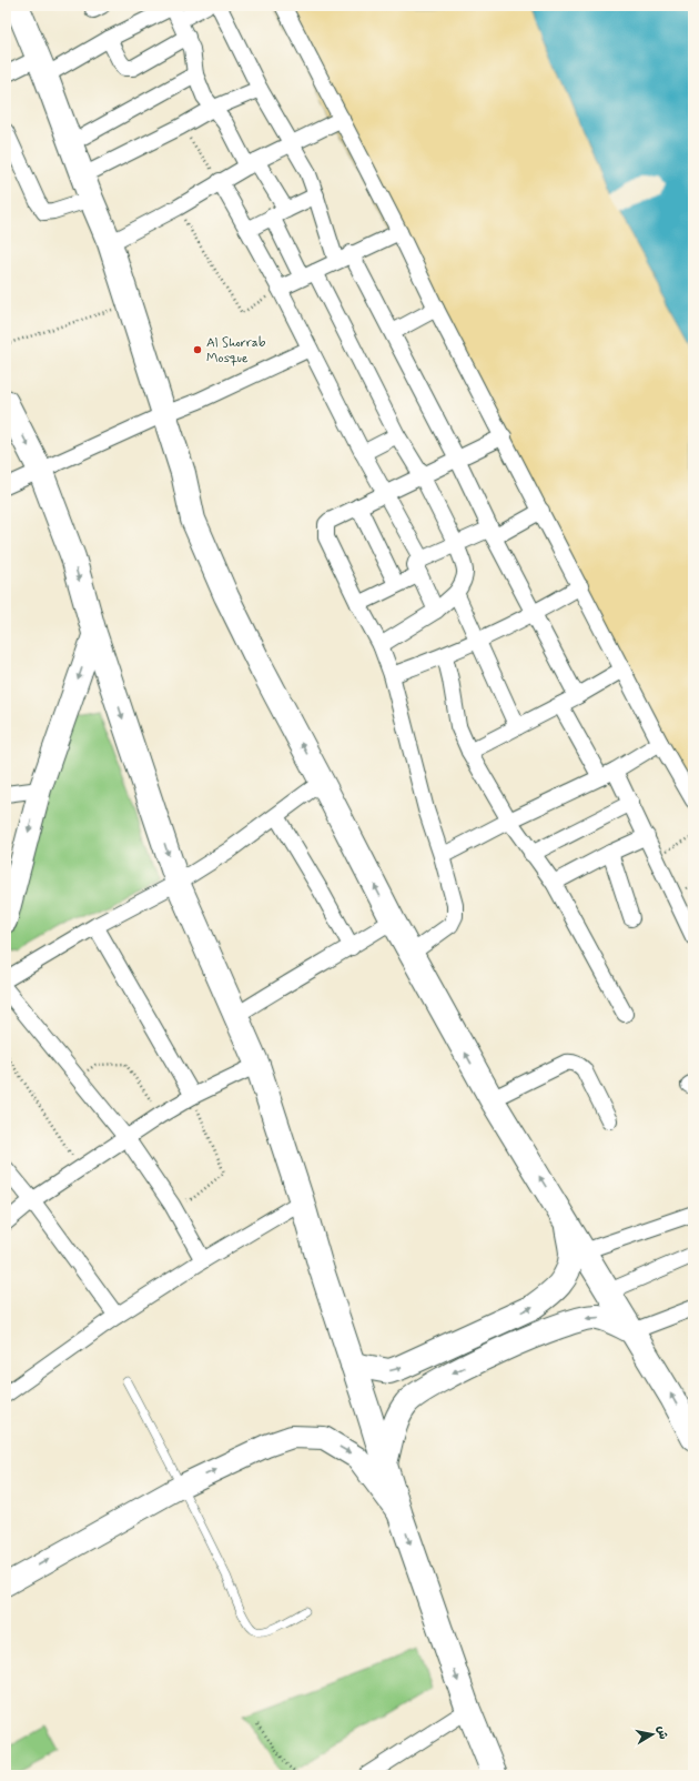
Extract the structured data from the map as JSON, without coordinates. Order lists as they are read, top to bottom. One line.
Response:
{"places":["Al Shorrab Mosque"],"north":"right"}
